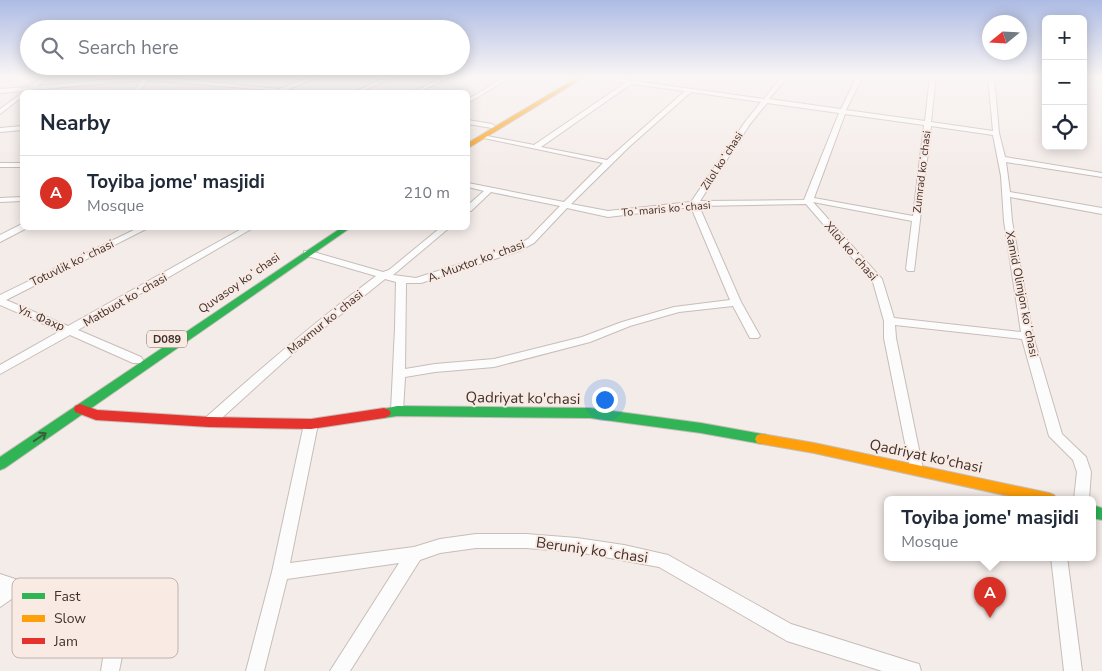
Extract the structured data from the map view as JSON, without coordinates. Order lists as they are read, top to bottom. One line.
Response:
{"streets":{"main road":["Quvasoy koʻchasi","D089","Qadriyat ko'chasi"],"street":["Zilol koʻchasi","Zumrad koʻchasi","Toʻmaris koʻchasi","Xilol koʻchasi","A. Muxtor koʻchasi","Totuvlik koʻchasi","Xamid Olimjon koʻchasi","Matbuot koʻchasi","Ул. Фахр","Maxmur koʻchasi","Beruniy koʻchasi"]},"crossings":[["Zilol koʻchasi","Toʻmaris koʻchasi"],["Zumrad koʻchasi","Toʻmaris koʻchasi"],["Toʻmaris koʻchasi","Xilol koʻchasi"],["Toʻmaris koʻchasi","A. Muxtor koʻchasi"],["Xilol koʻchasi","Qadriyat ko'chasi"],["Totuvlik koʻchasi","Ул. Фахр"],["Quvasoy koʻchasi","Ул. Фахр"],["Quvasoy koʻchasi","Qadriyat ko'chasi"],["Matbuot koʻchasi","Ул. Фахр"],["Maxmur koʻchasi","Qadriyat ko'chasi"]],"legend":["Fast","Slow","Jam"],"north":"left","page":{"map_buttons":["+","−"],"search":"Search here","heading":"Nearby","list":[{"mark":"A","name":"Toyiba jome' masjidi","note":"Mosque","value":"210 m"}],"popup":["Toyiba jome' masjidi","Mosque"],"pins":"A"}}
